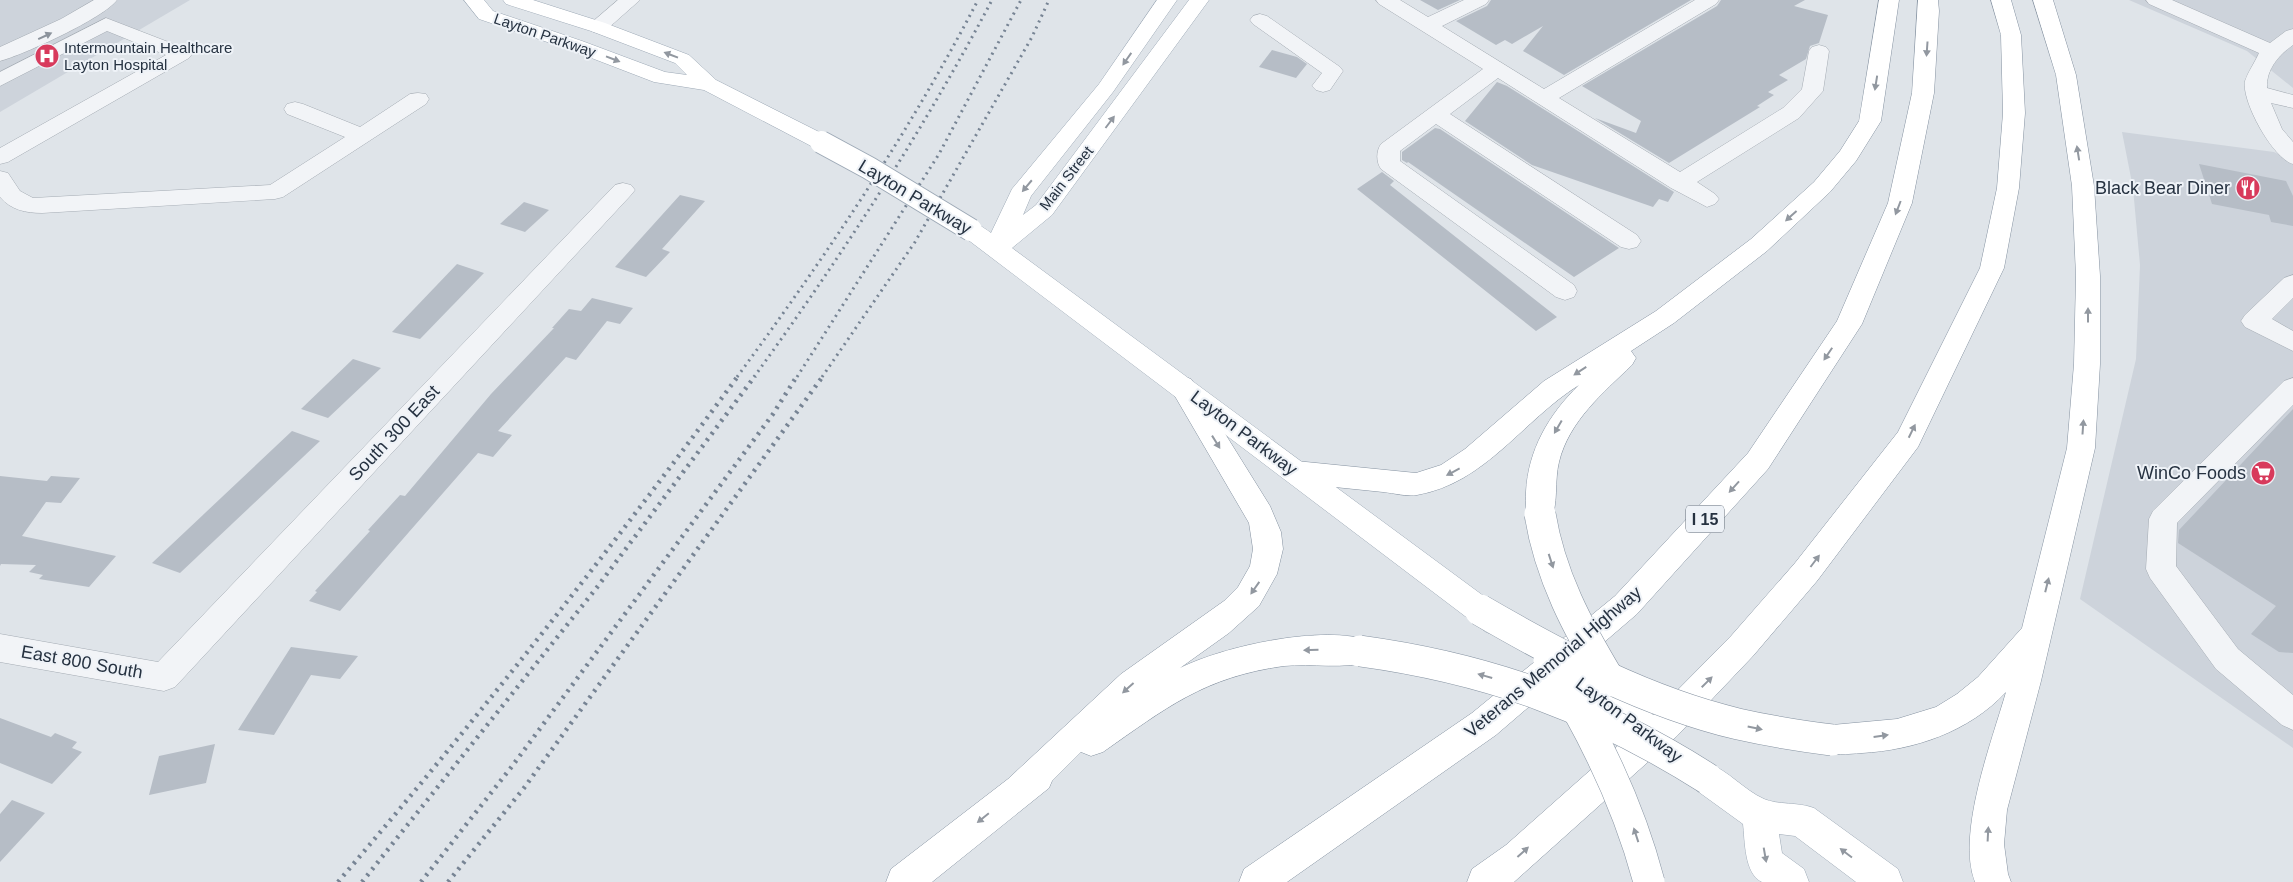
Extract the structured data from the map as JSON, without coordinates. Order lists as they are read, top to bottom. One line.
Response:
{"streets":{"main road":["Layton Parkway","Main Street","I 15","Veterans Memorial Highway"],"street":["South 300 East","East 800 South"]},"crossings":[["Layton Parkway","Main Street"],["South 300 East","East 800 South"]],"places":{"hospital":["Intermountain Healthcare Layton Hospital"],"restaurant":["Black Bear Diner"],"supermarket":["WinCo Foods"]}}
